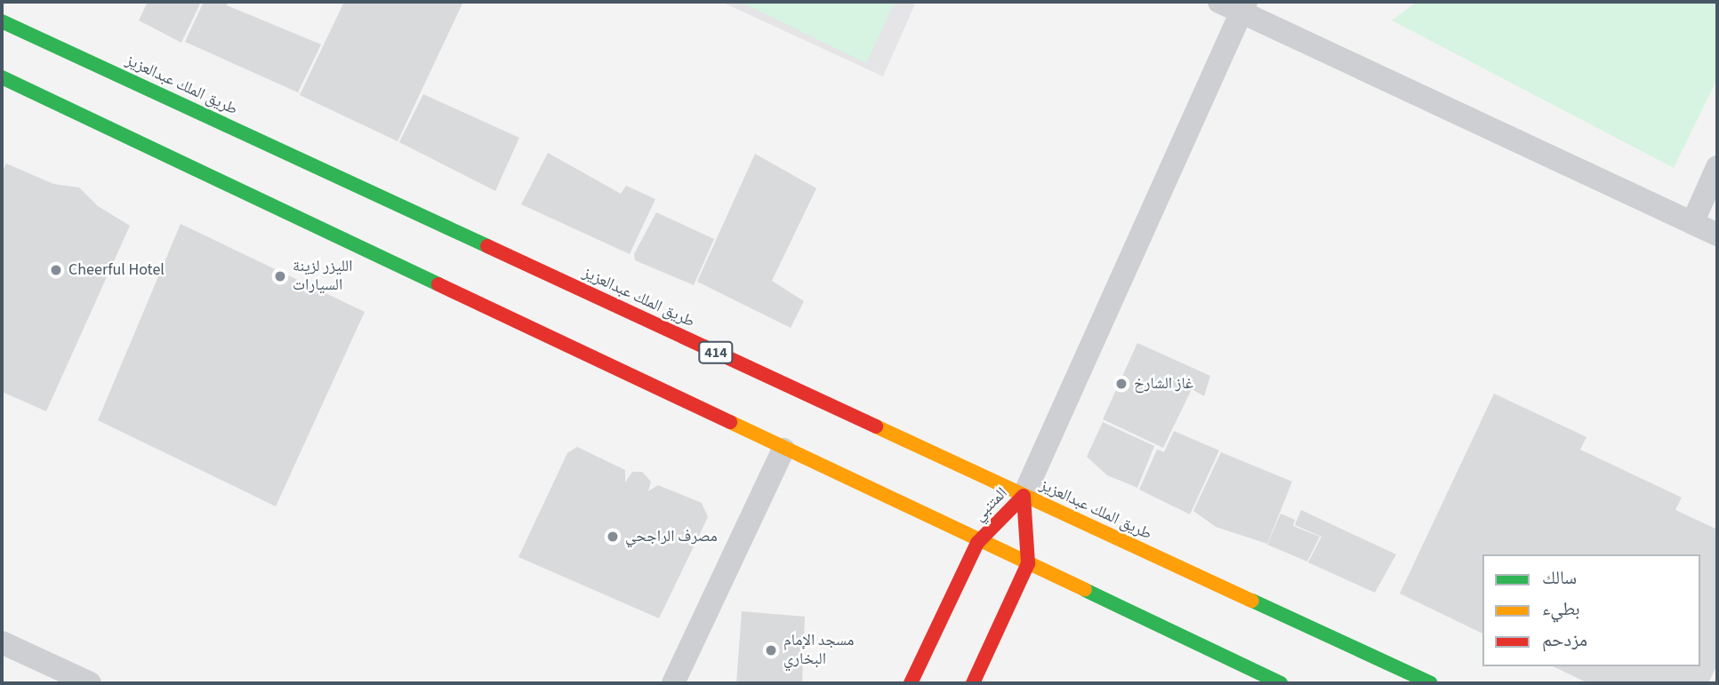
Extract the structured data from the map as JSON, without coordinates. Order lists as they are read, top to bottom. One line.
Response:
{"streets":{"main road":["طريق الملك عبدالعزيز","414","المتنبي"]},"crossings":[["طريق الملك عبدالعزيز","المتنبي"]],"places":["Cheerful Hotel","الليزر لزينة السيارات","غاز الشارخ","مصرف الراجحي","مسجد الإمام البخاري"],"legend":["سالك","بطيء","مزدحم"]}
